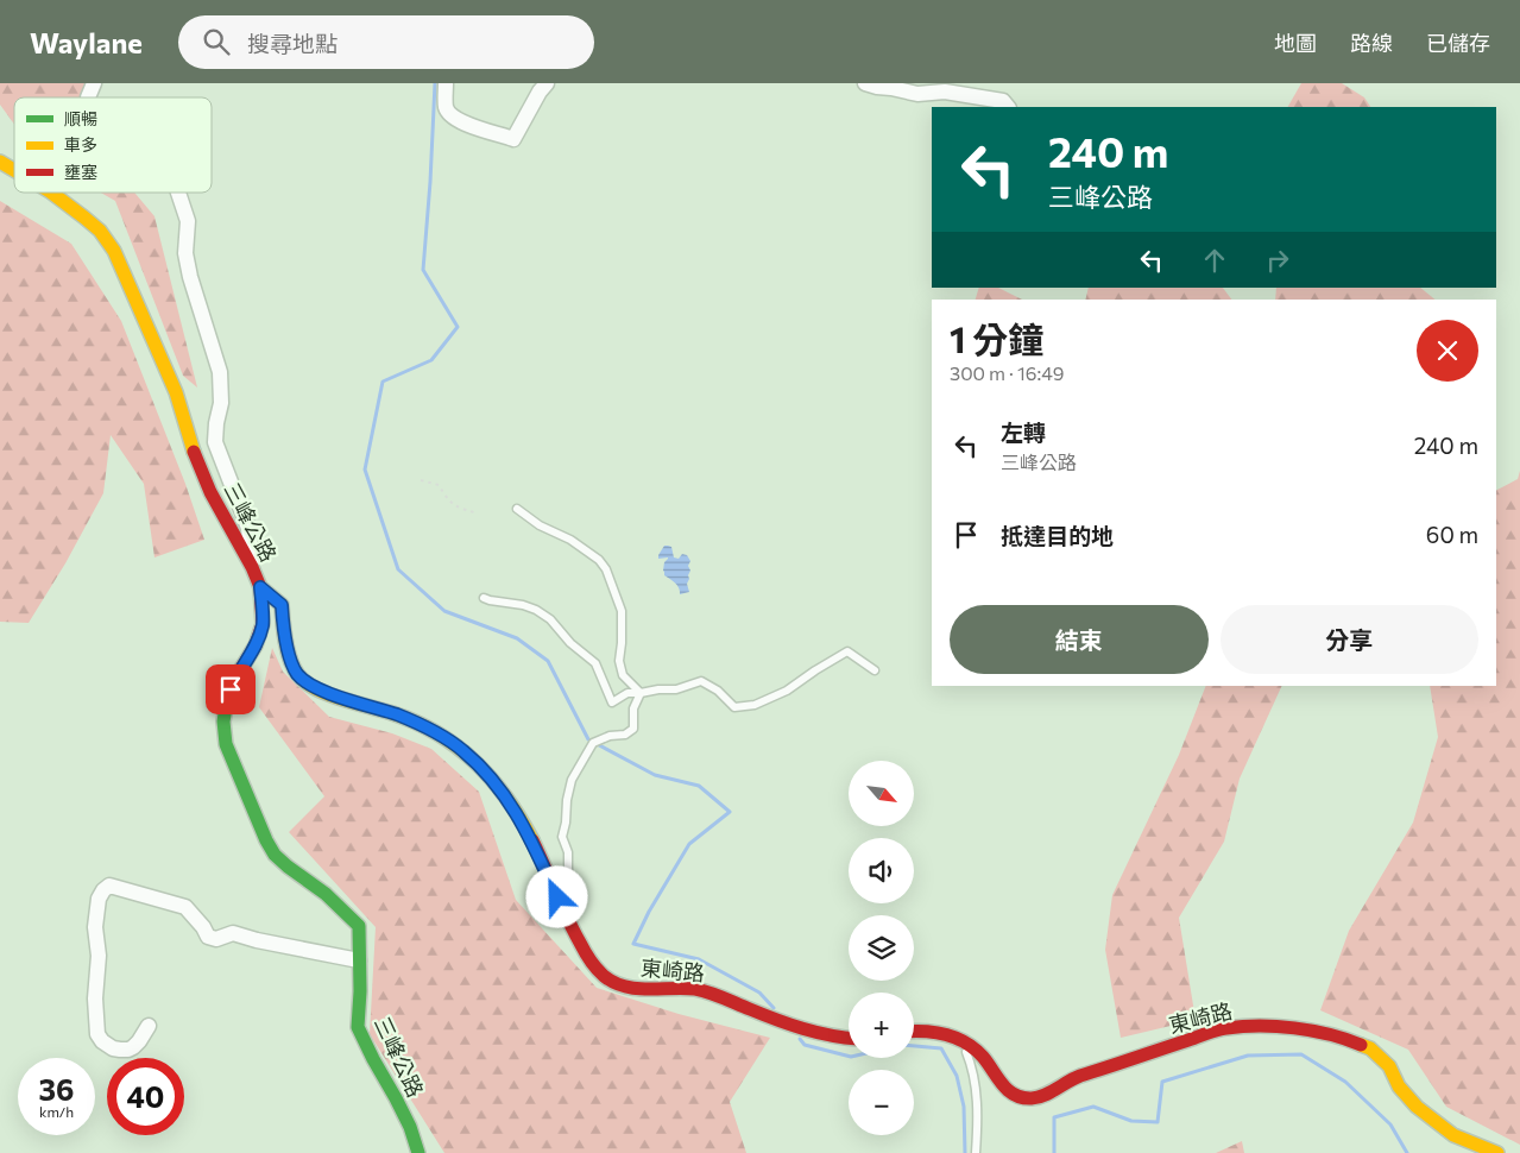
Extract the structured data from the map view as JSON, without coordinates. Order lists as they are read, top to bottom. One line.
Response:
{"streets":{"street":["三峰公路","東崎路"]},"crossings":[["三峰公路","東崎路"]],"legend":["順暢","車多","壅塞"],"north":"bottom right","page":{"header":"Waylane","search":"搜尋地點","nav":["地圖","路線","已儲存"],"turn":["240 m","三峰公路"],"heading":["1 分鐘","300 m · 16:49"],"list":[{"name":"左轉","note":"三峰公路","value":"240 m"},{"name":"抵達目的地","value":"60 m"}],"buttons":["結束","分享"],"map_buttons":["+","−"],"speed":"36 km/h","limit":"40"}}
